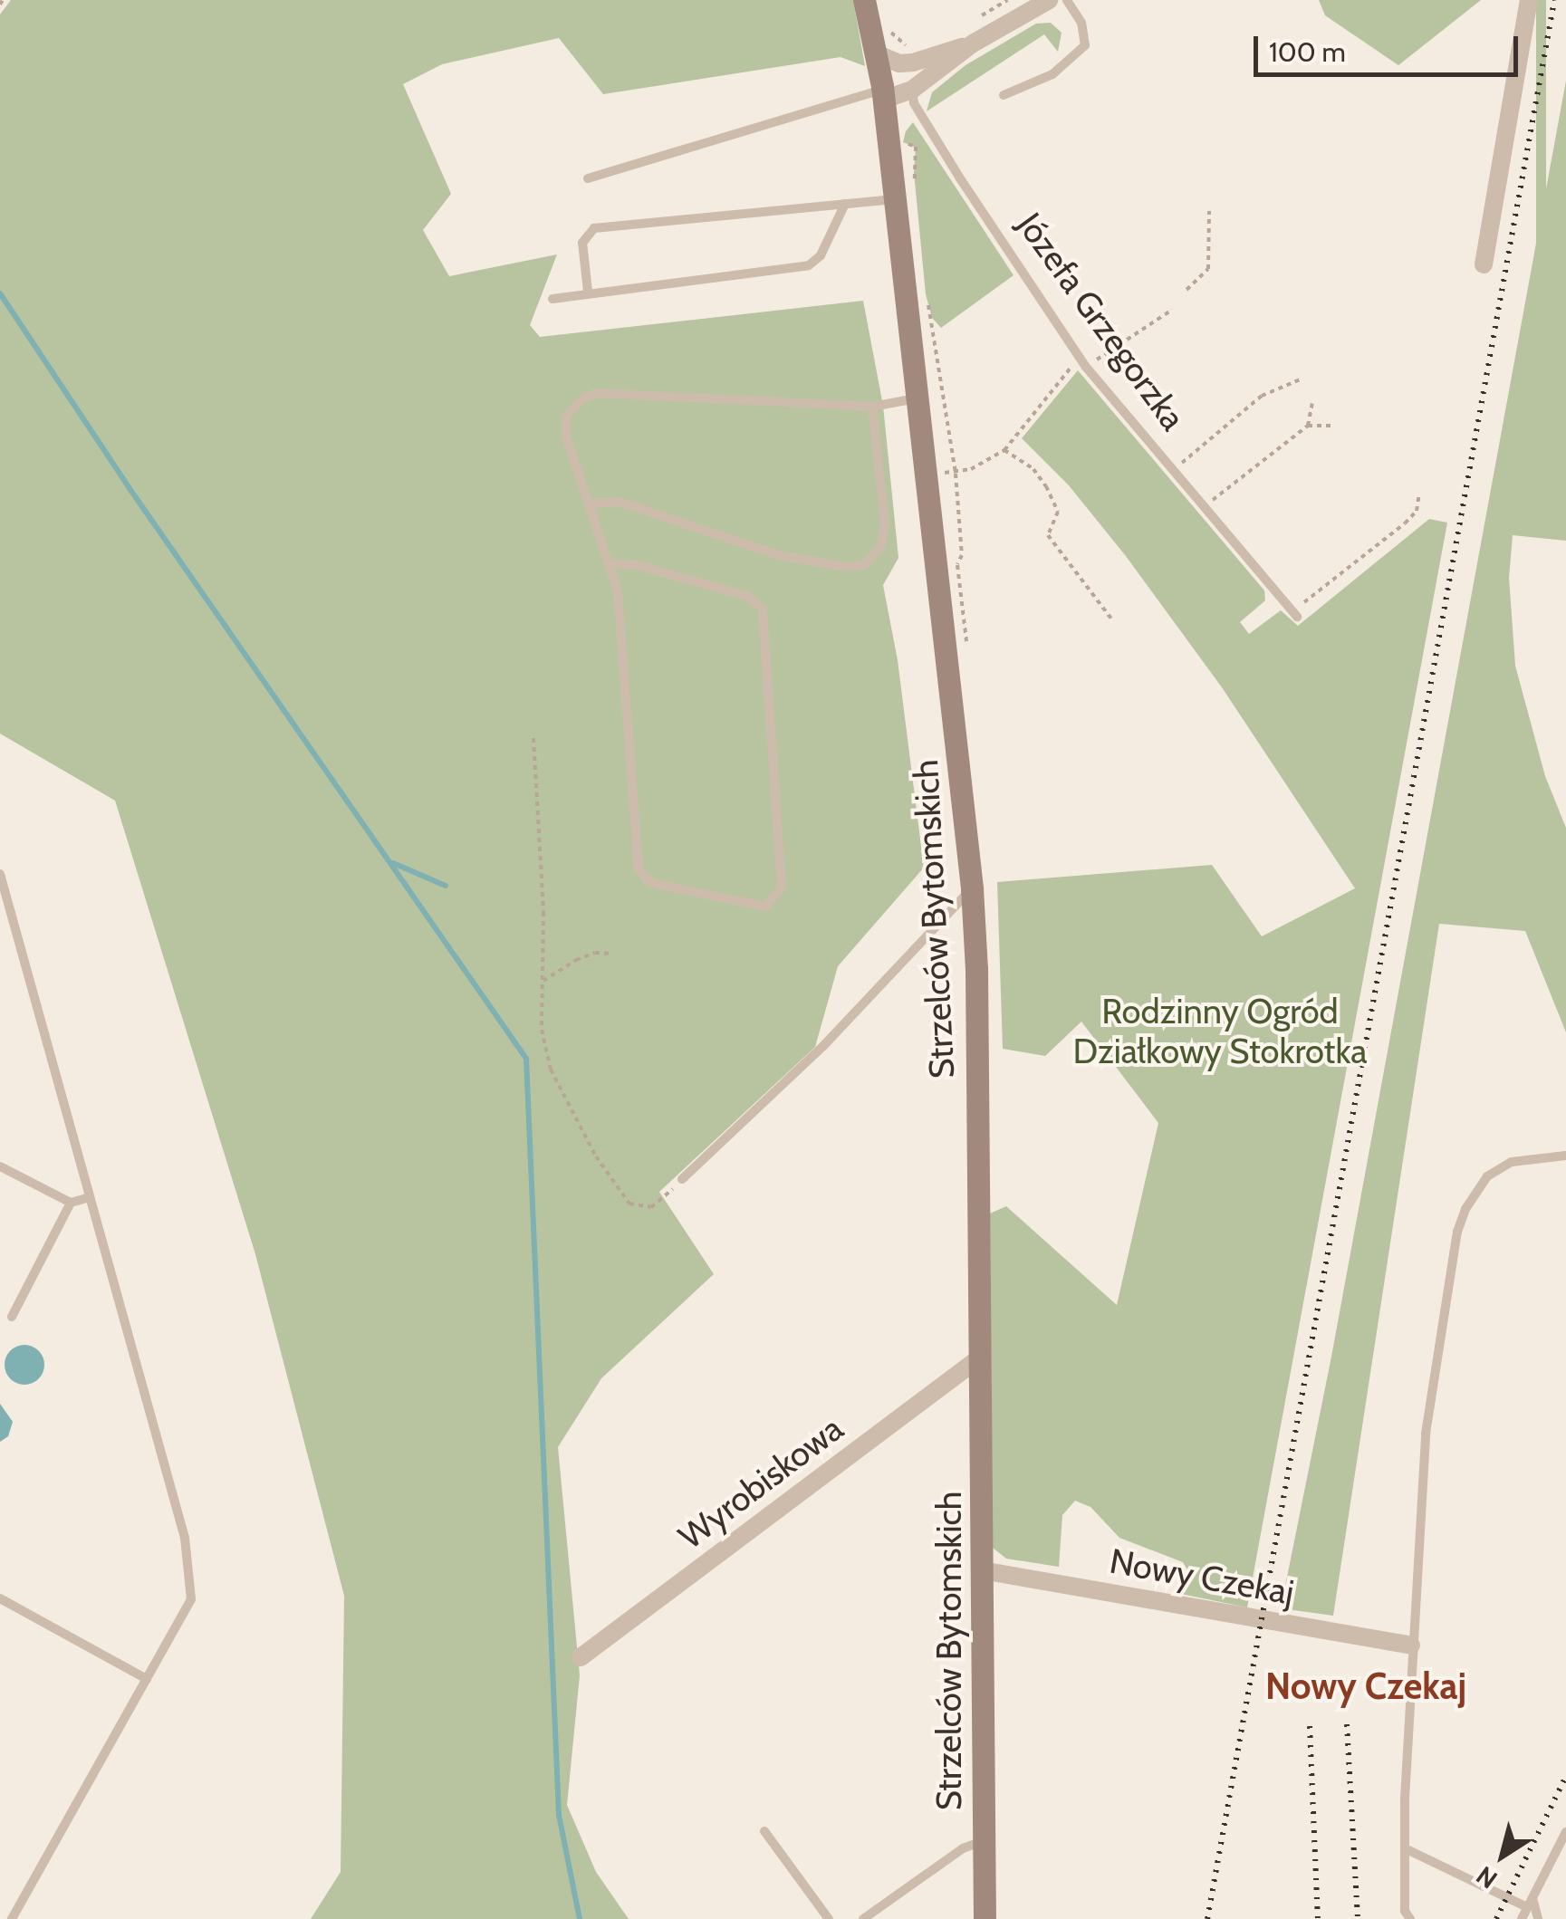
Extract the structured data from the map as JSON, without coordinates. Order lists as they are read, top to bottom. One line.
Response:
{"streets":{"street":["Strzelców Bytomskich","Wyrobiskowa","Nowy Czekaj"],"lane":["Józefa Grzegorzka"]},"crossings":[["Strzelców Bytomskich","Wyrobiskowa"],["Strzelców Bytomskich","Nowy Czekaj"]],"districts":["Nowy Czekaj"],"parks":["Rodzinny Ogród Działkowy Stokrotka"],"scale_bar":"100 m","north":"bottom left"}
